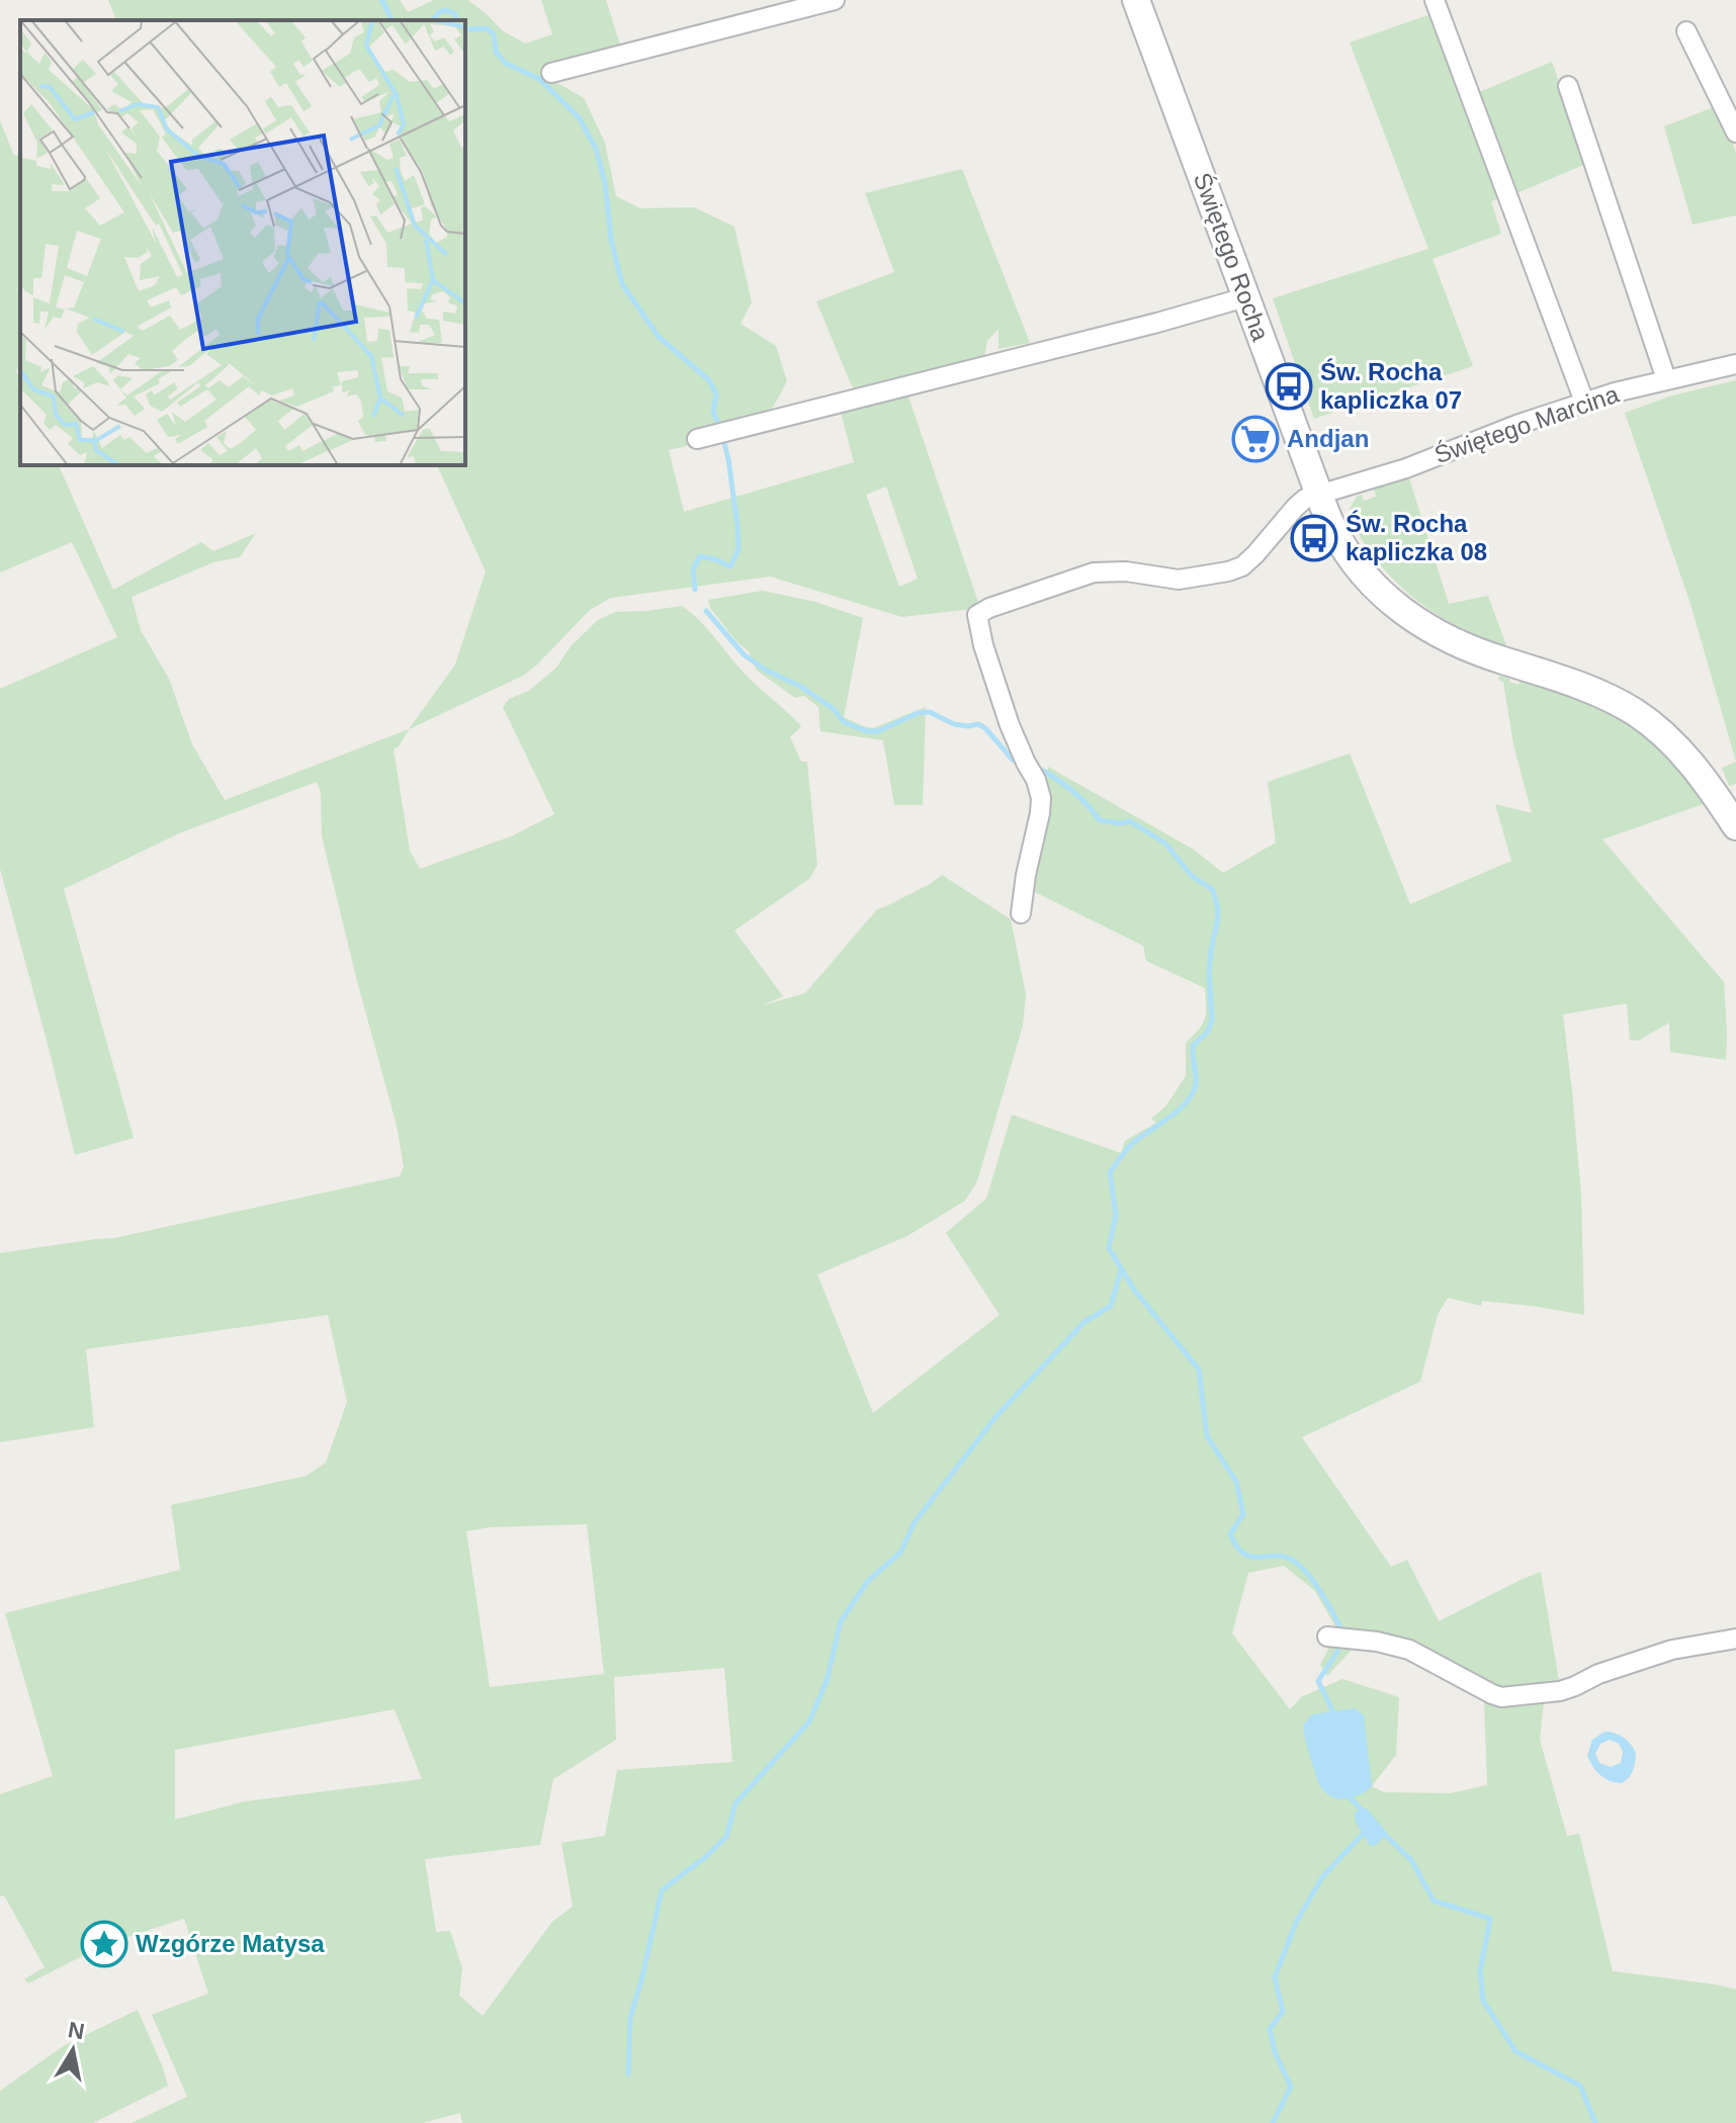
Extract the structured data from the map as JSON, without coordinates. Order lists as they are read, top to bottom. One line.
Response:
{"streets":{"street":["Świętego Rocha","Świętego Marcina"]},"crossings":[["Świętego Rocha","Świętego Marcina"]],"places":{"bus stop":["Św. Rocha kapliczka 07","Św. Rocha kapliczka 08"],"supermarket":["Andjan"],"place":["Wzgórze Matysa"]},"north":"top"}
